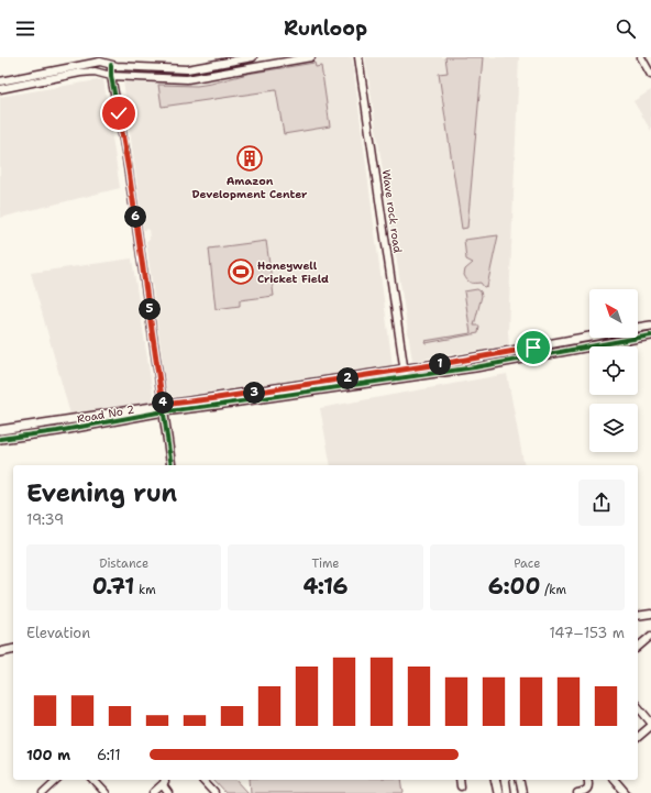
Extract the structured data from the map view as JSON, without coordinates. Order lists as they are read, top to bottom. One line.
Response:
{"streets":{"street":["Wave rock road","Road No 2"]},"crossings":[["Wave rock road","Road No 2"]],"places":{"building":["Amazon Development Center"],"sports":["Honeywell Cricket Field"]},"north":"top left","page":{"header":"Runloop","pins":["6","5","1","2","3","4"],"heading":["Evening run","19:39"],"stats":[["Distance","0.71 km"],["Time","4:16"],["Pace","6:00 /km"]],"chart":["Elevation","147–153 m"],"list":[{"name":"100 m","note":"6:11"}]}}
